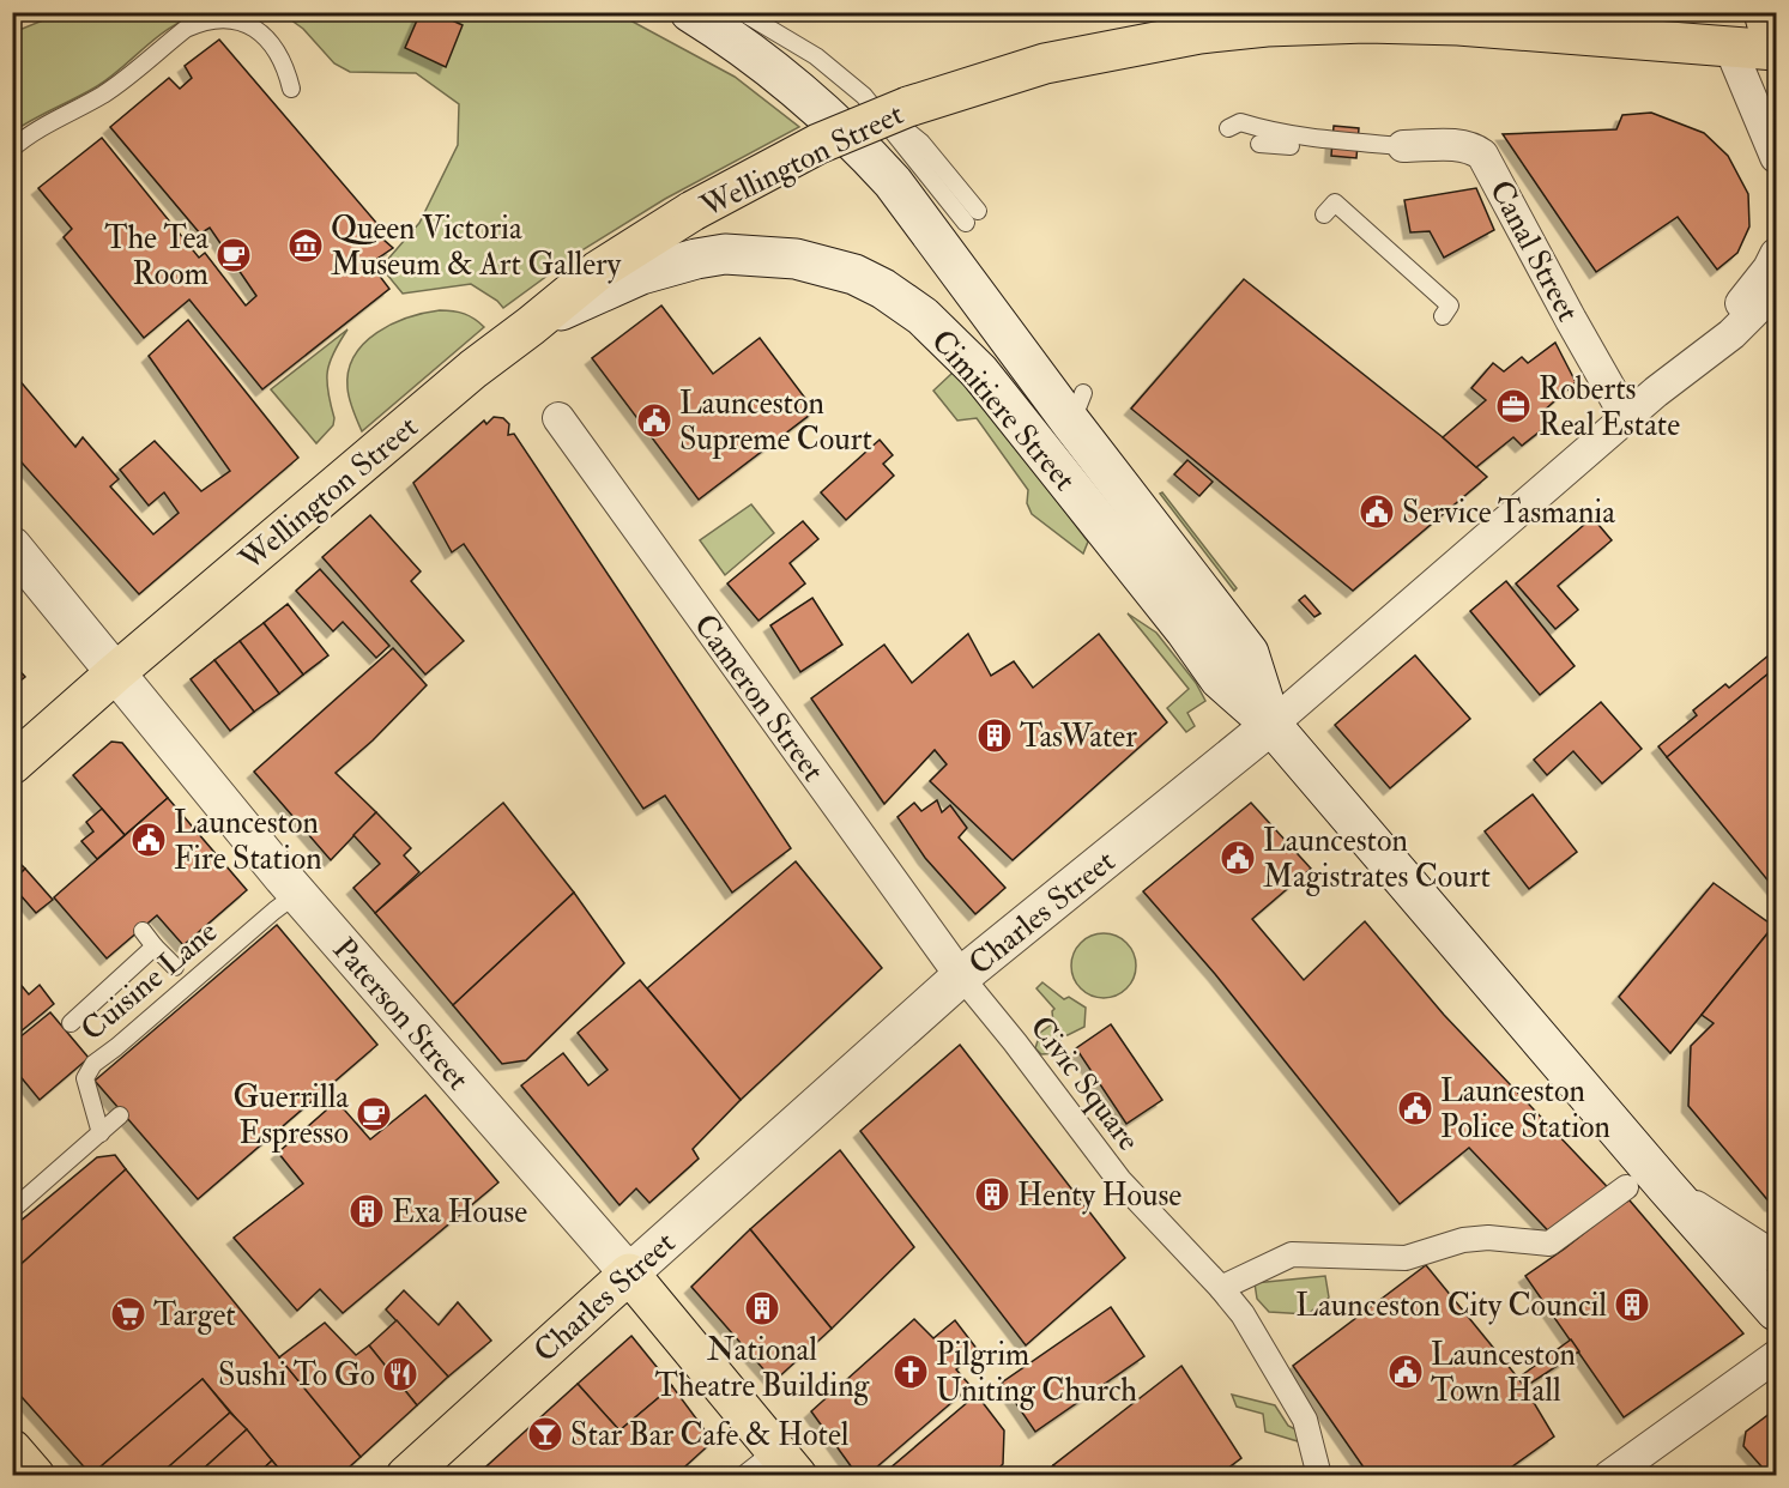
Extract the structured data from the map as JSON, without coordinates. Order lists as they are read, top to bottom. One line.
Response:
{"streets":{"highway":["Wellington Street","Charles Street","Paterson Street"],"main road":["Cimitiere Street"],"street":["Canal Street","Cameron Street","Civic Square"],"lane":["Cuisine Lane"]},"crossings":[["Wellington Street","Cimitiere Street"],["Wellington Street","Paterson Street"],["Canal Street","Charles Street"],["Cimitiere Street","Charles Street"],["Cameron Street","Charles Street"],["Cameron Street","Civic Square"],["Charles Street","Paterson Street"],["Charles Street","Civic Square"],["Cuisine Lane","Paterson Street"]],"places":{"museum":["Queen Victoria Museum & Art Gallery"],"cafe":["The Tea Room","Guerrilla Espresso"],"office":["Roberts Real Estate"],"public building":["Launceston Supreme Court","Service Tasmania","Launceston Fire Station","Launceston Magistrates Court","Launceston Police Station","Launceston Town Hall"],"building":["TasWater","Henty House","Exa House","Launceston City Council","National Theatre Building"],"supermarket":["Target"],"church":["Pilgrim Uniting Church"],"restaurant":["Sushi To Go"],"bar":["Star Bar Cafe & Hotel"]}}
